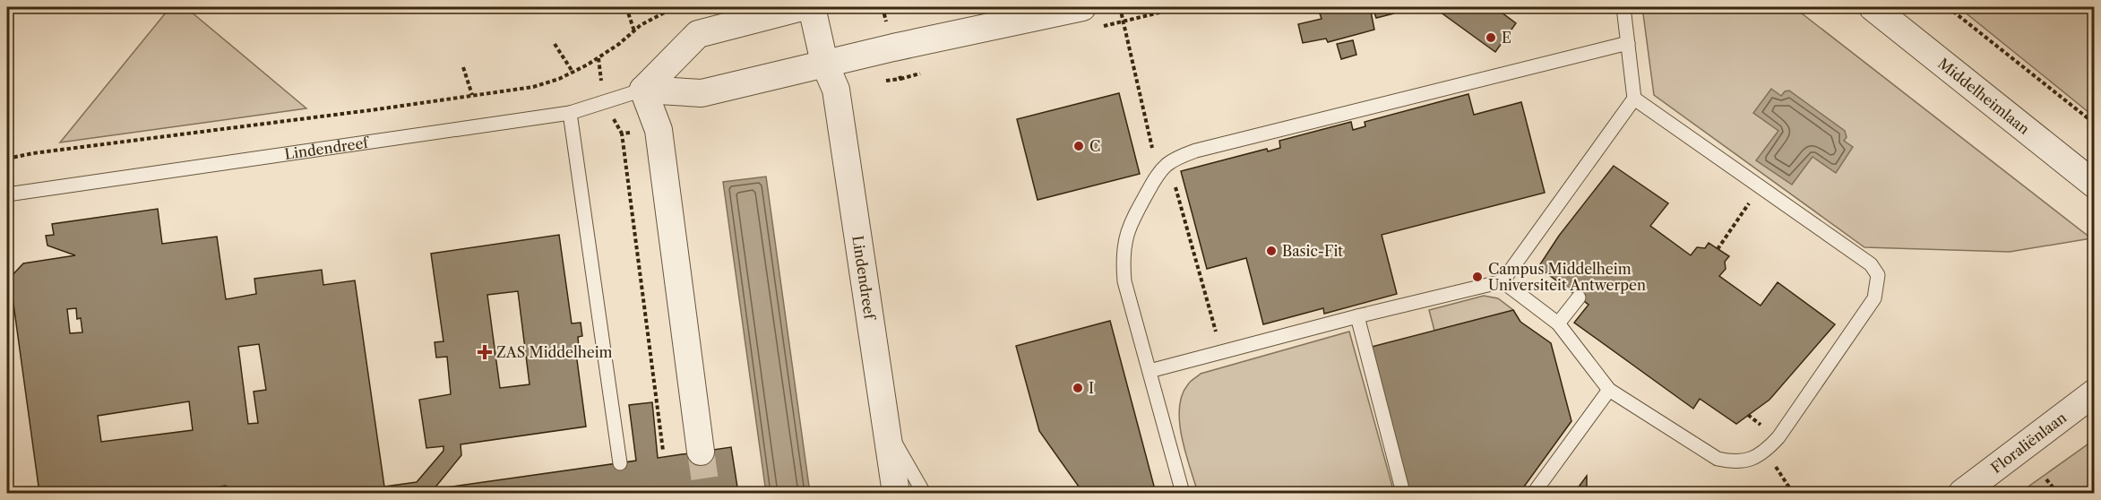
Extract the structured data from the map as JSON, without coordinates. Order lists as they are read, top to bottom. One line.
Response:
{"streets":{"street":["Middelheimlaan","Lindendreef","Floraliënlaan"]},"places":{"other":["E","C","Basic-Fit","Campus Middelheim Universiteit Antwerpen","I"],"health":["ZAS Middelheim"]}}
